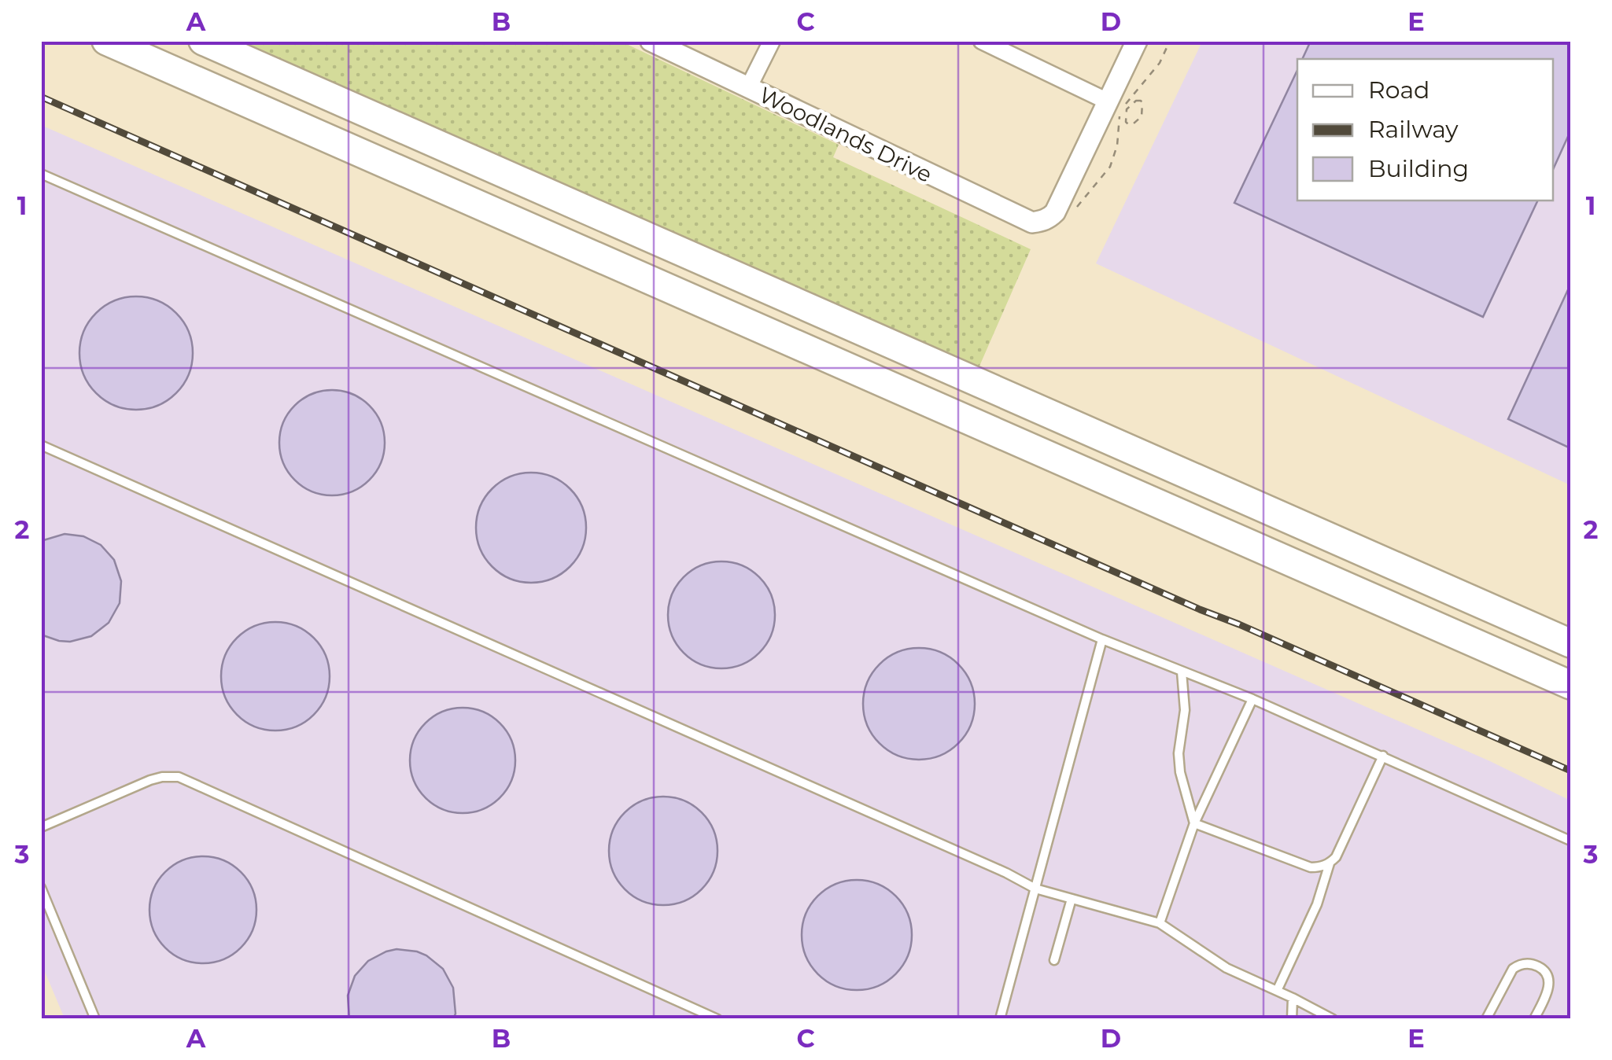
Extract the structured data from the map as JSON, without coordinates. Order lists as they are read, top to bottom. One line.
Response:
{"streets":{"street":["Woodlands Drive"]},"legend":["Road","Railway","Building"],"grid":{"columns":["A","B","C","D","E"],"rows":["1","2","3"]}}
